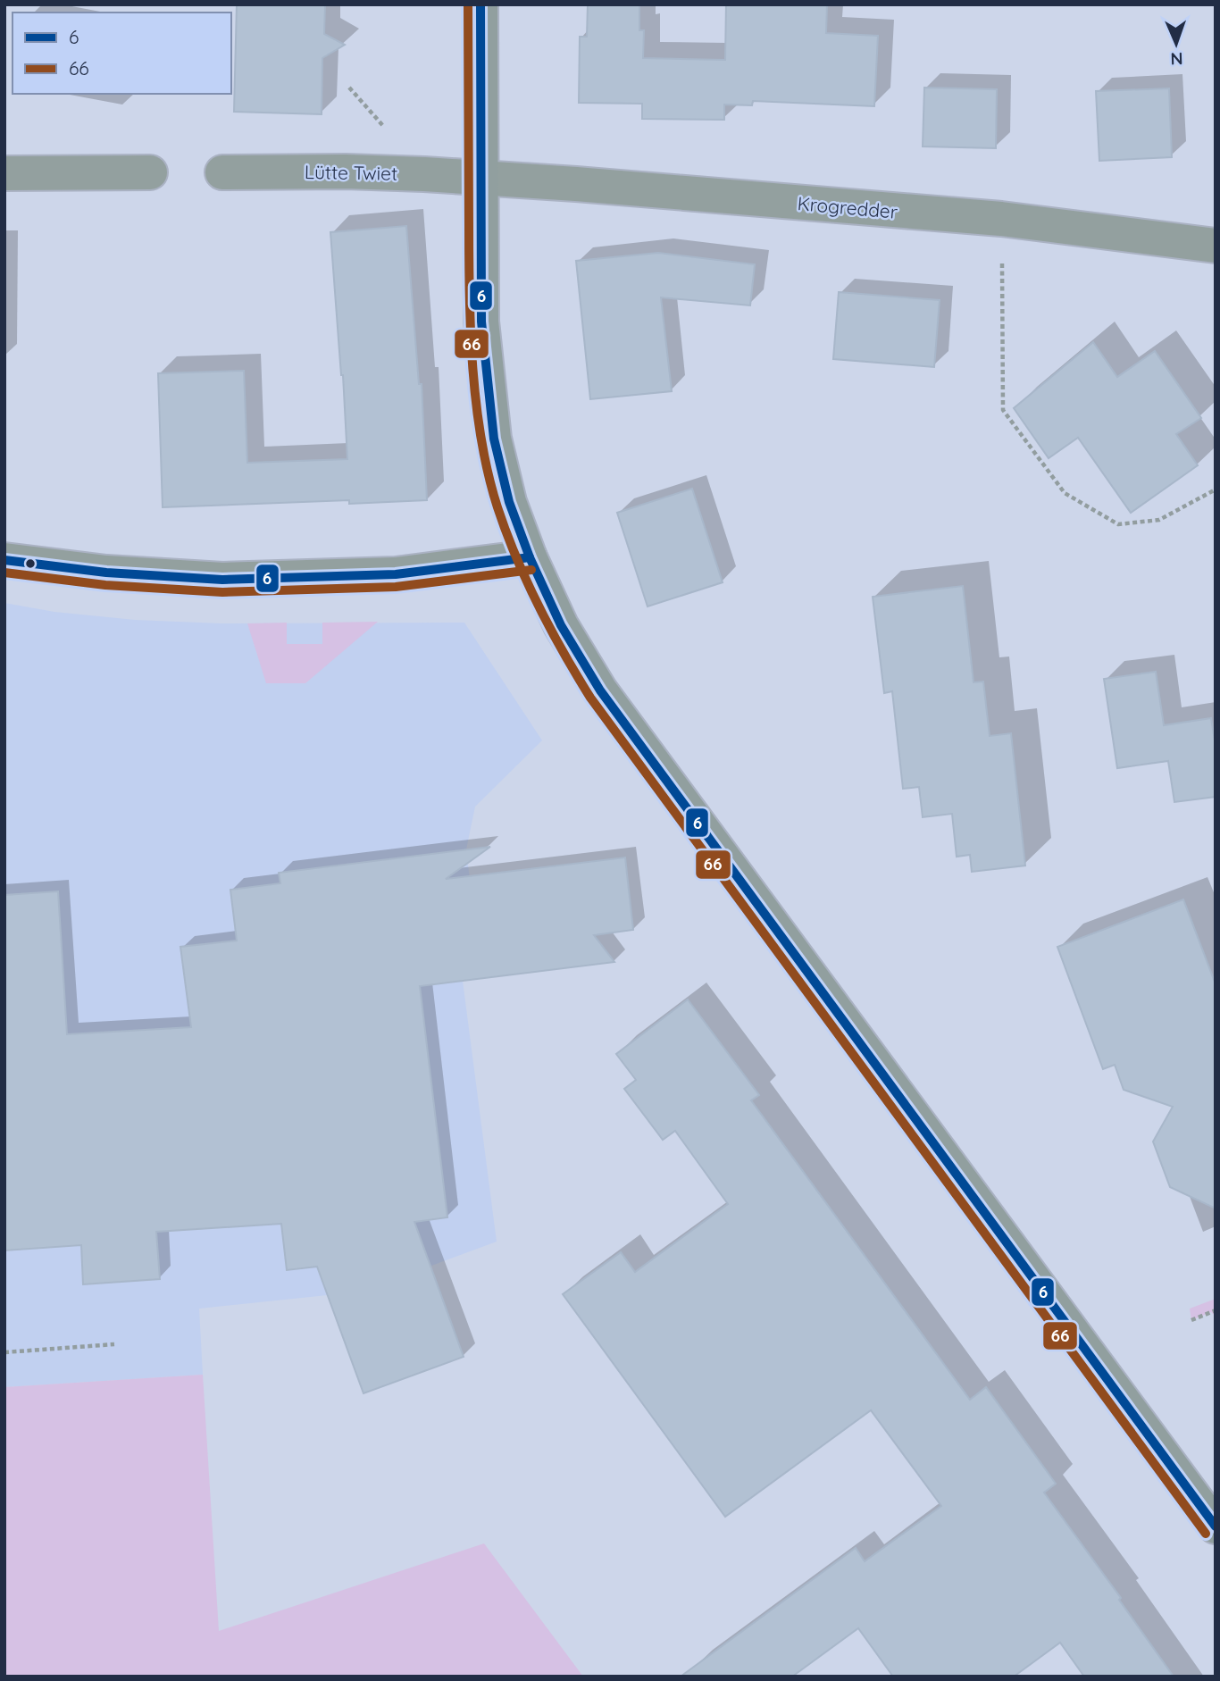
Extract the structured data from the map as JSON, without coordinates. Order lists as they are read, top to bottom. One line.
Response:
{"streets":{"street":["Lütte Twiet","Krogredder"]},"crossings":[["Lütte Twiet","Krogredder"]],"lines":["transit line 6","transit line 66"],"legend":["6","66"],"north":"bottom"}
